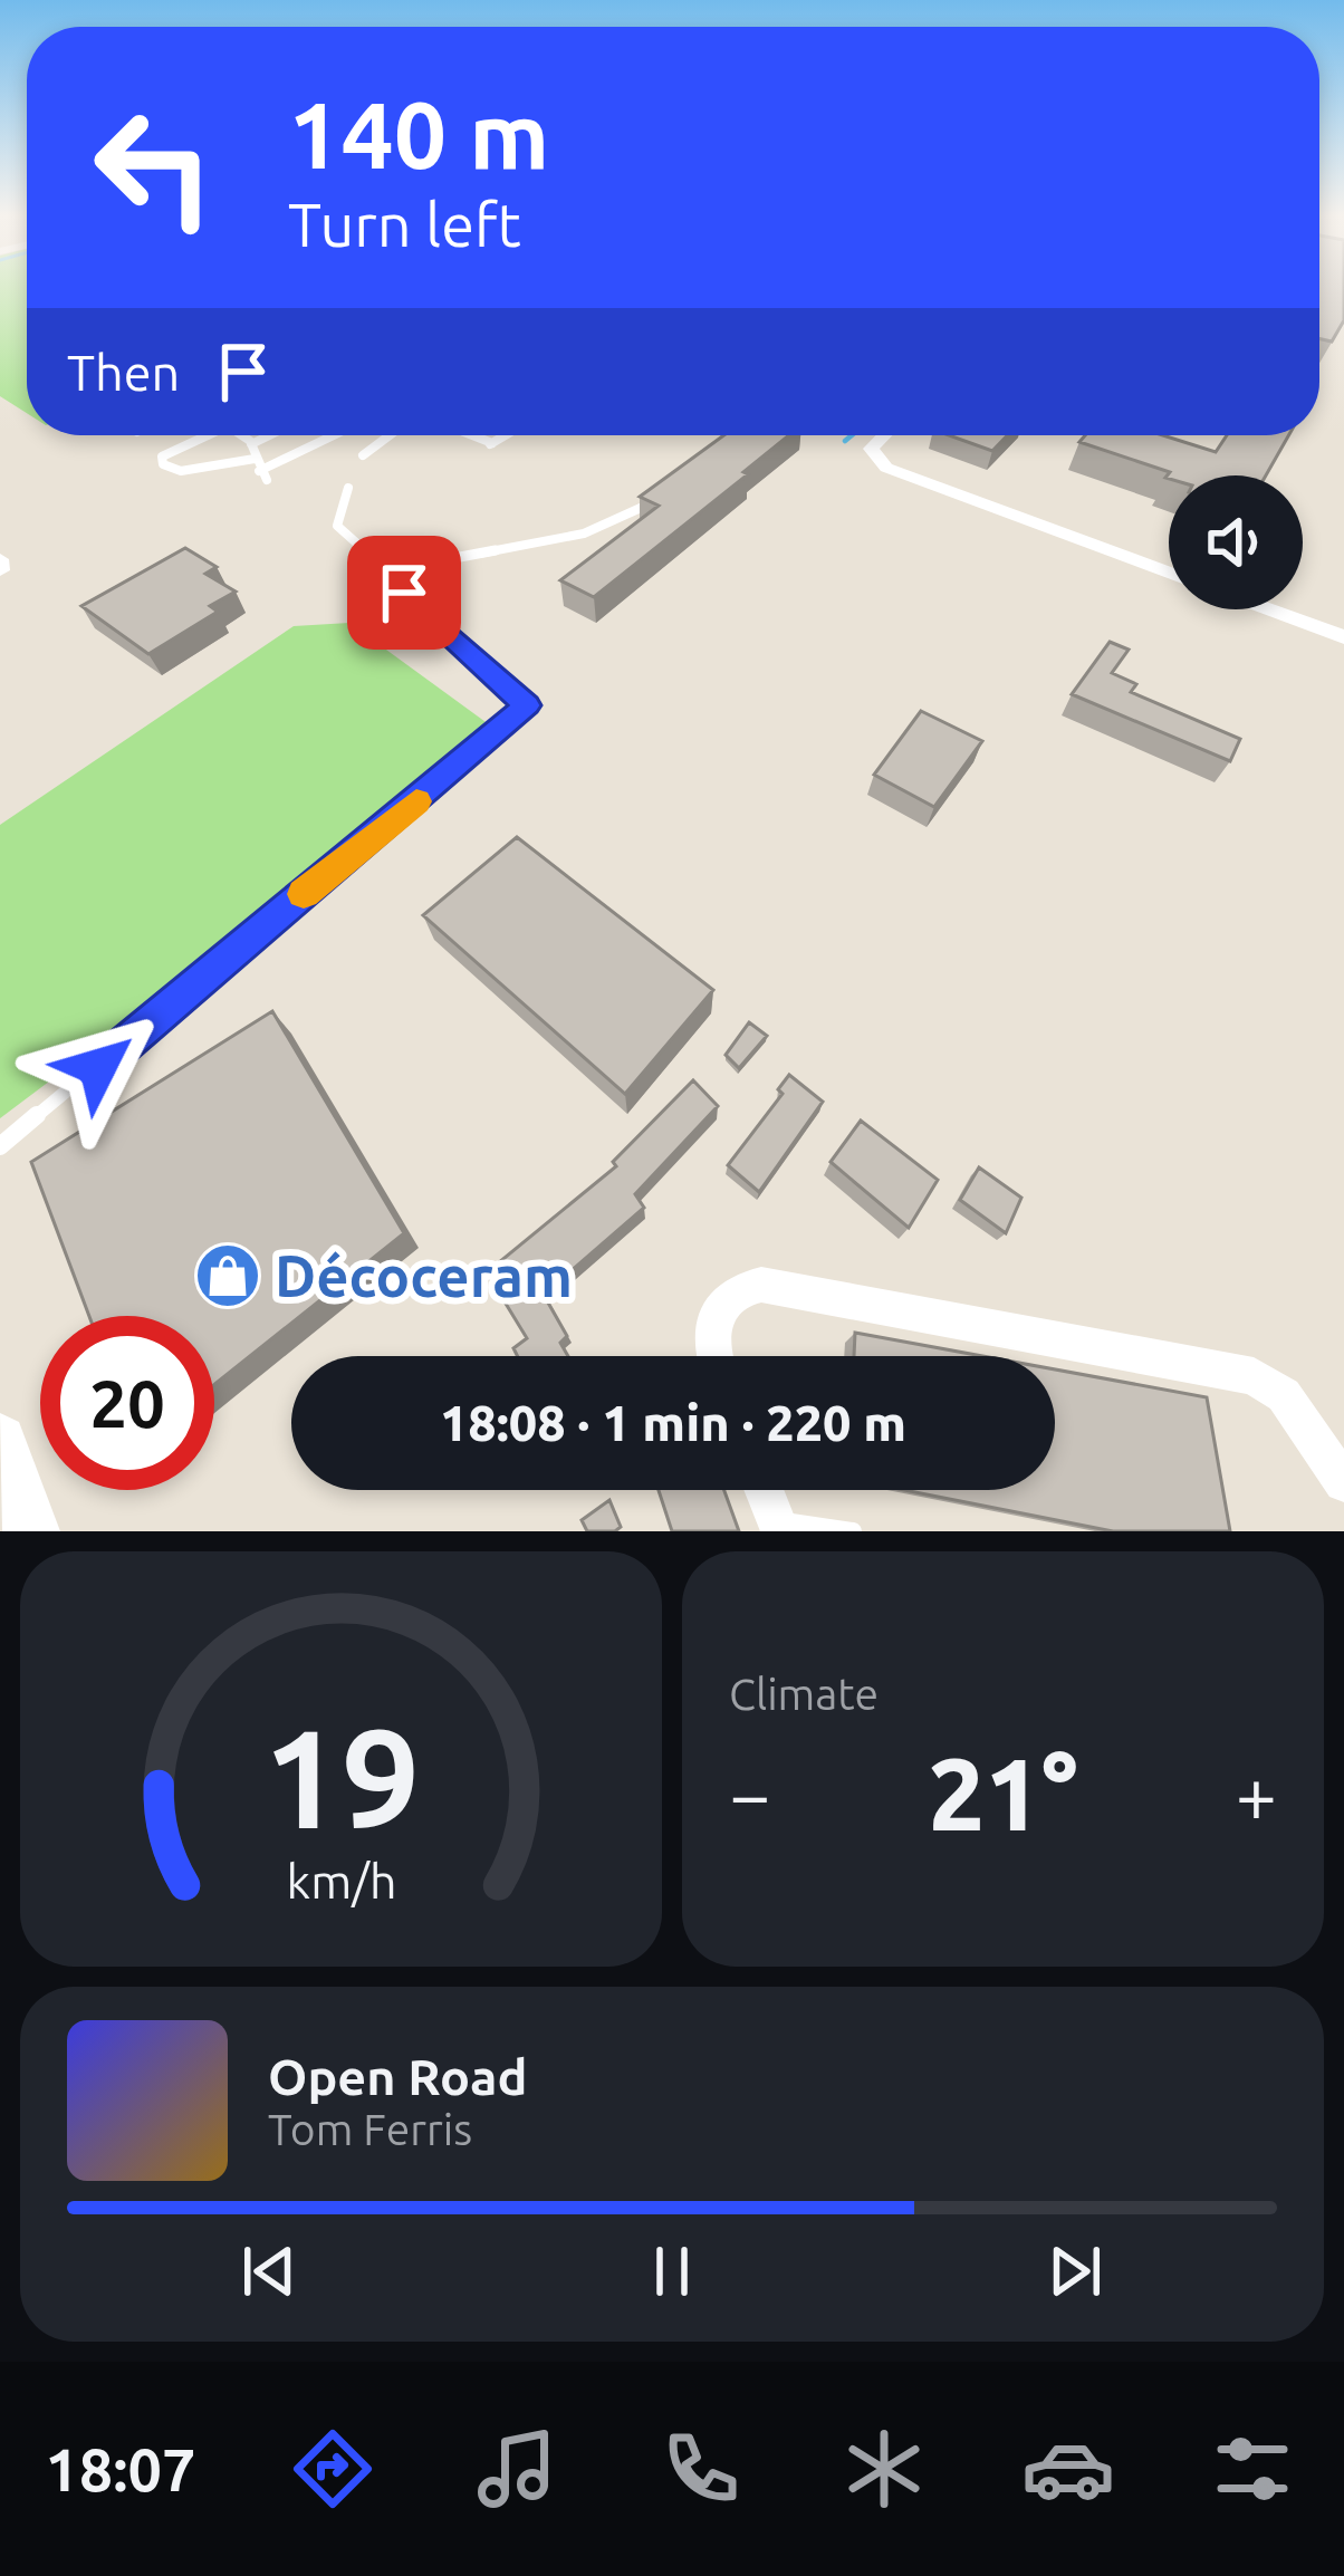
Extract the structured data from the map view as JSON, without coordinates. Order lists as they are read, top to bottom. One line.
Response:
{"places":{"shop":["Décoceram"]},"page":{"turn":["140 m","Turn left"],"then":"Then","limit":"20","trip":"18:08 · 1 min · 220 m","tile":"Climate","heat":["−","21°","+"],"song":["Open Road","Tom Ferris"],"tabs":"18:07","gauge":["19","km/h"]}}
